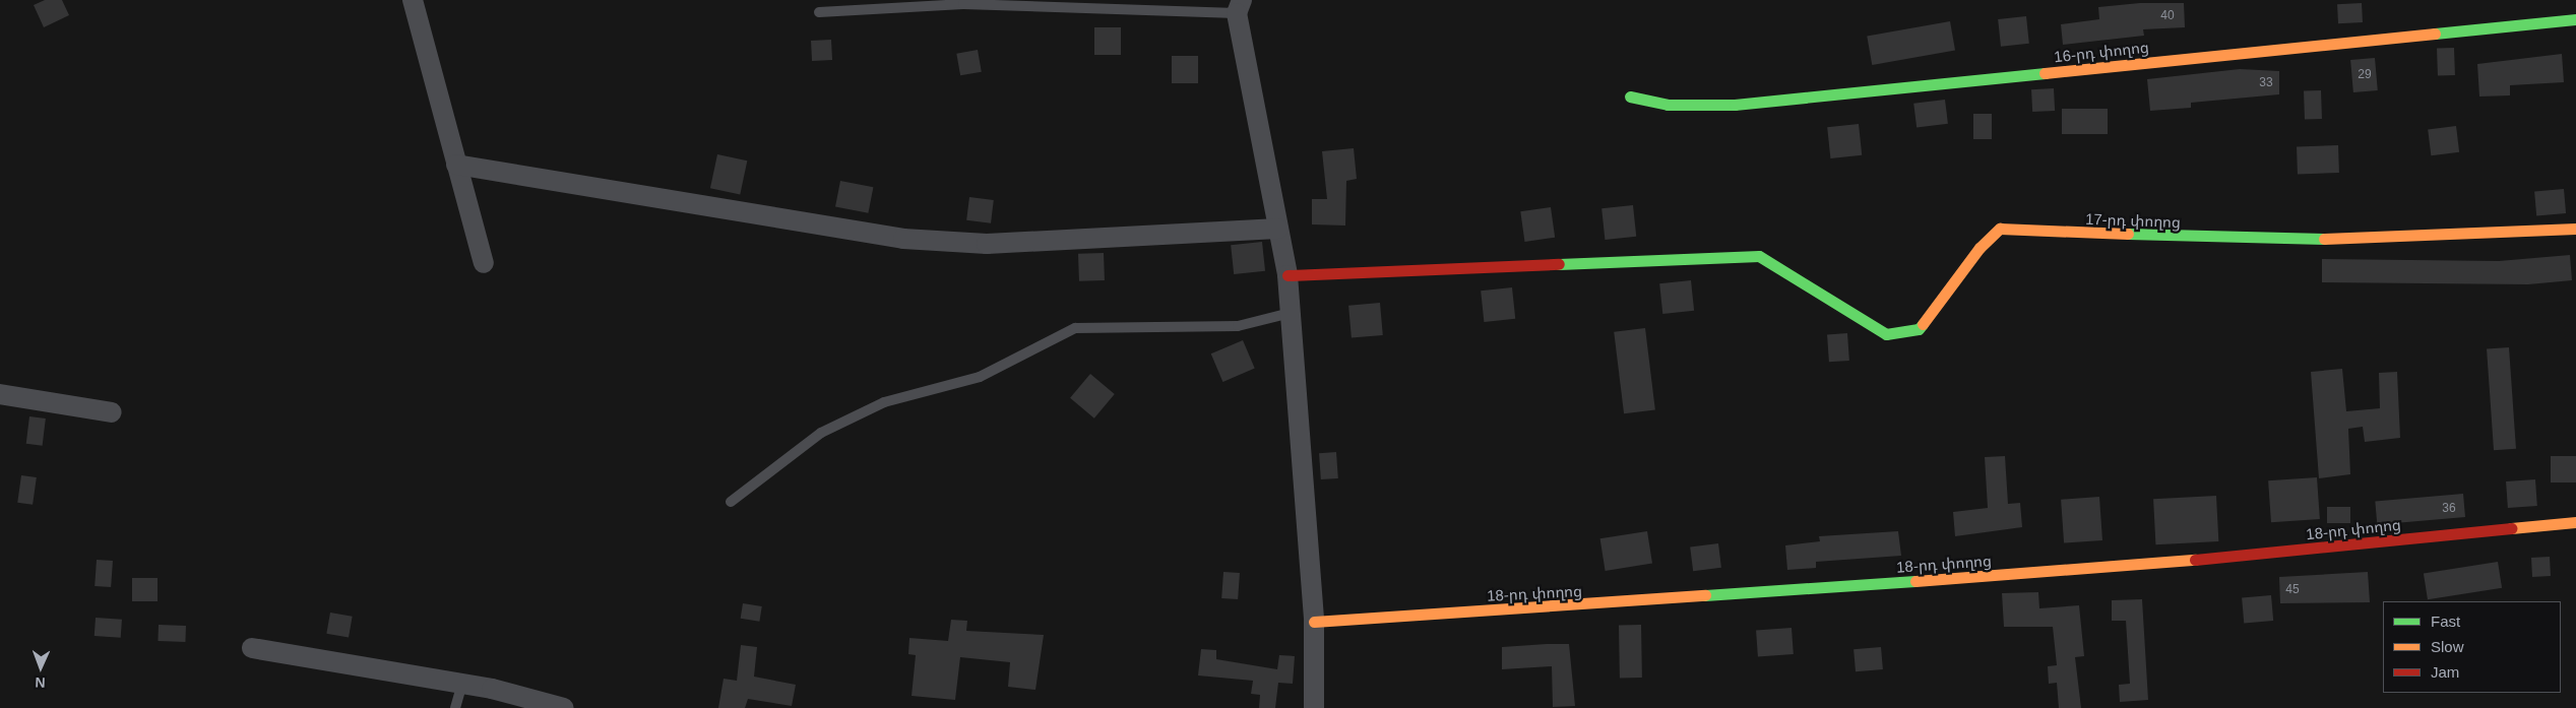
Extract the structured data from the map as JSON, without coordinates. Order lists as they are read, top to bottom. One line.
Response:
{"streets":{"street":["16-րդ փողոց","17-րդ փողոց","18-րդ փողոց"]},"house_numbers":["40","29","33","36","45"],"legend":["Fast","Slow","Jam"],"north":"bottom"}
